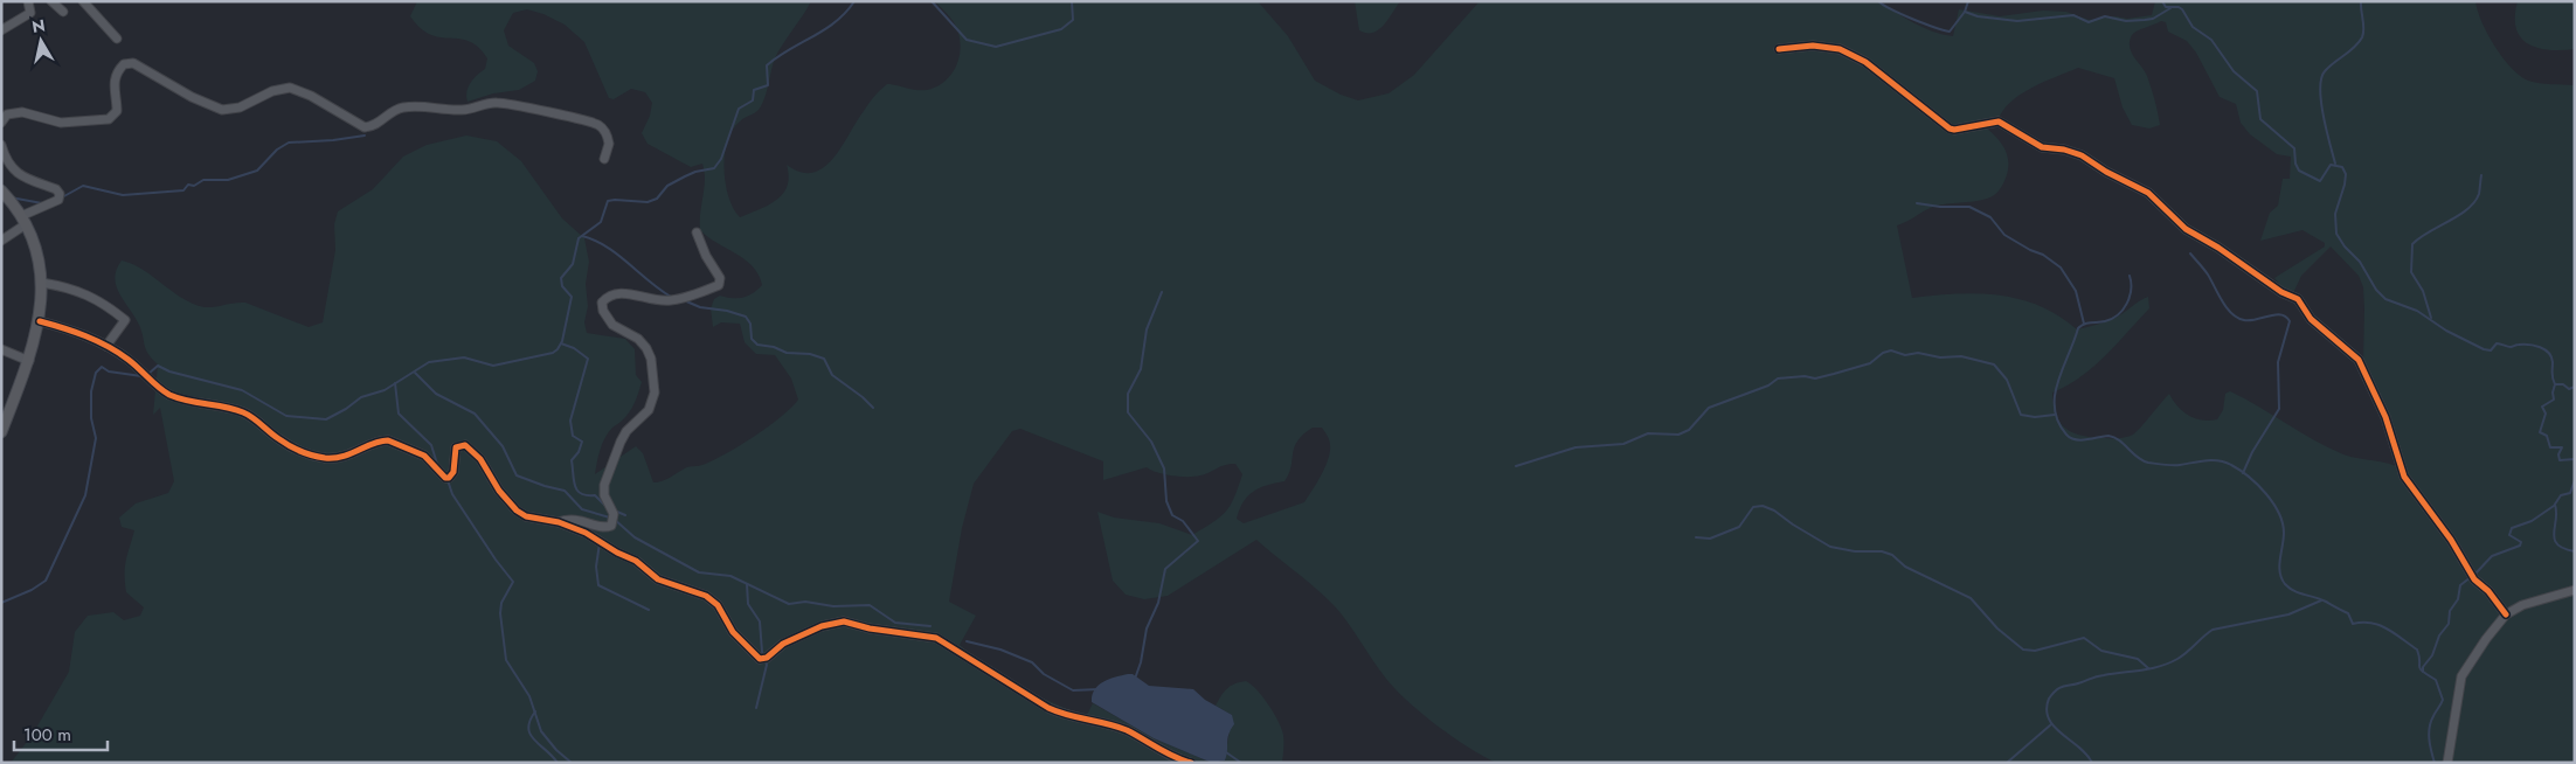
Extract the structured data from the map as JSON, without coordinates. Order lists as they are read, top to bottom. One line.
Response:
{"scale_bar":"100 m","north":"top"}
